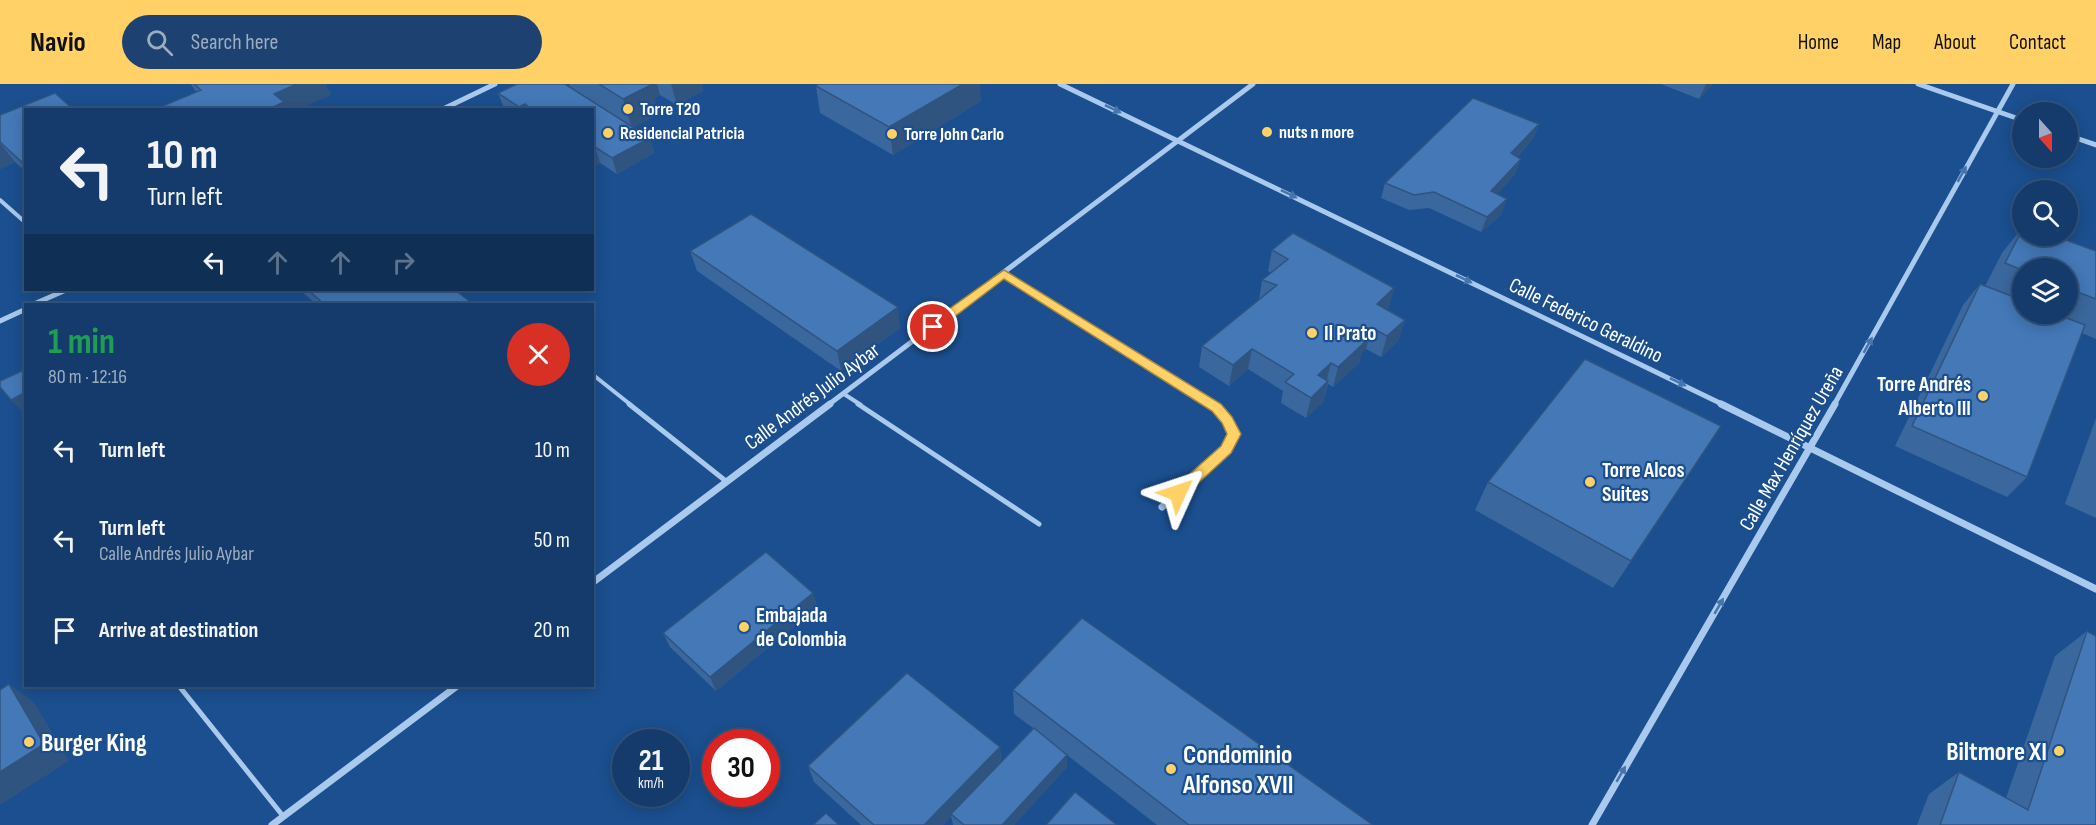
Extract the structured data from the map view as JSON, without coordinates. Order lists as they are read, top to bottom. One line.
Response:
{"streets":{"street":["Calle Federico Geraldino","Calle Andrés Julio Aybar","Calle Max Henríquez Ureña"]},"crossings":[["Calle Federico Geraldino","Calle Andrés Julio Aybar"],["Calle Federico Geraldino","Calle Max Henríquez Ureña"]],"one_way":["Calle Federico Geraldino","Calle Max Henríquez Ureña"],"places":["Torre T20","nuts n more","Residencial Patricia","Torre John Carlo","Il Prato","Torre Andrés Alberto III","Torre Alcos Suites","Embajada de Colombia","Burger King","Biltmore XI","Condominio Alfonso XVII"],"north":"bottom","page":{"header":"Navio","search":"Search here","nav":["Home","Map","About","Contact"],"turn":["10 m","Turn left"],"heading":["1 min","80 m · 12:16"],"list":[{"name":"Turn left","value":"10 m"},{"name":"Turn left","note":"Calle Andrés Julio Aybar","value":"50 m"},{"name":"Arrive at destination","value":"20 m"}],"speed":"21 km/h","limit":"30"}}
